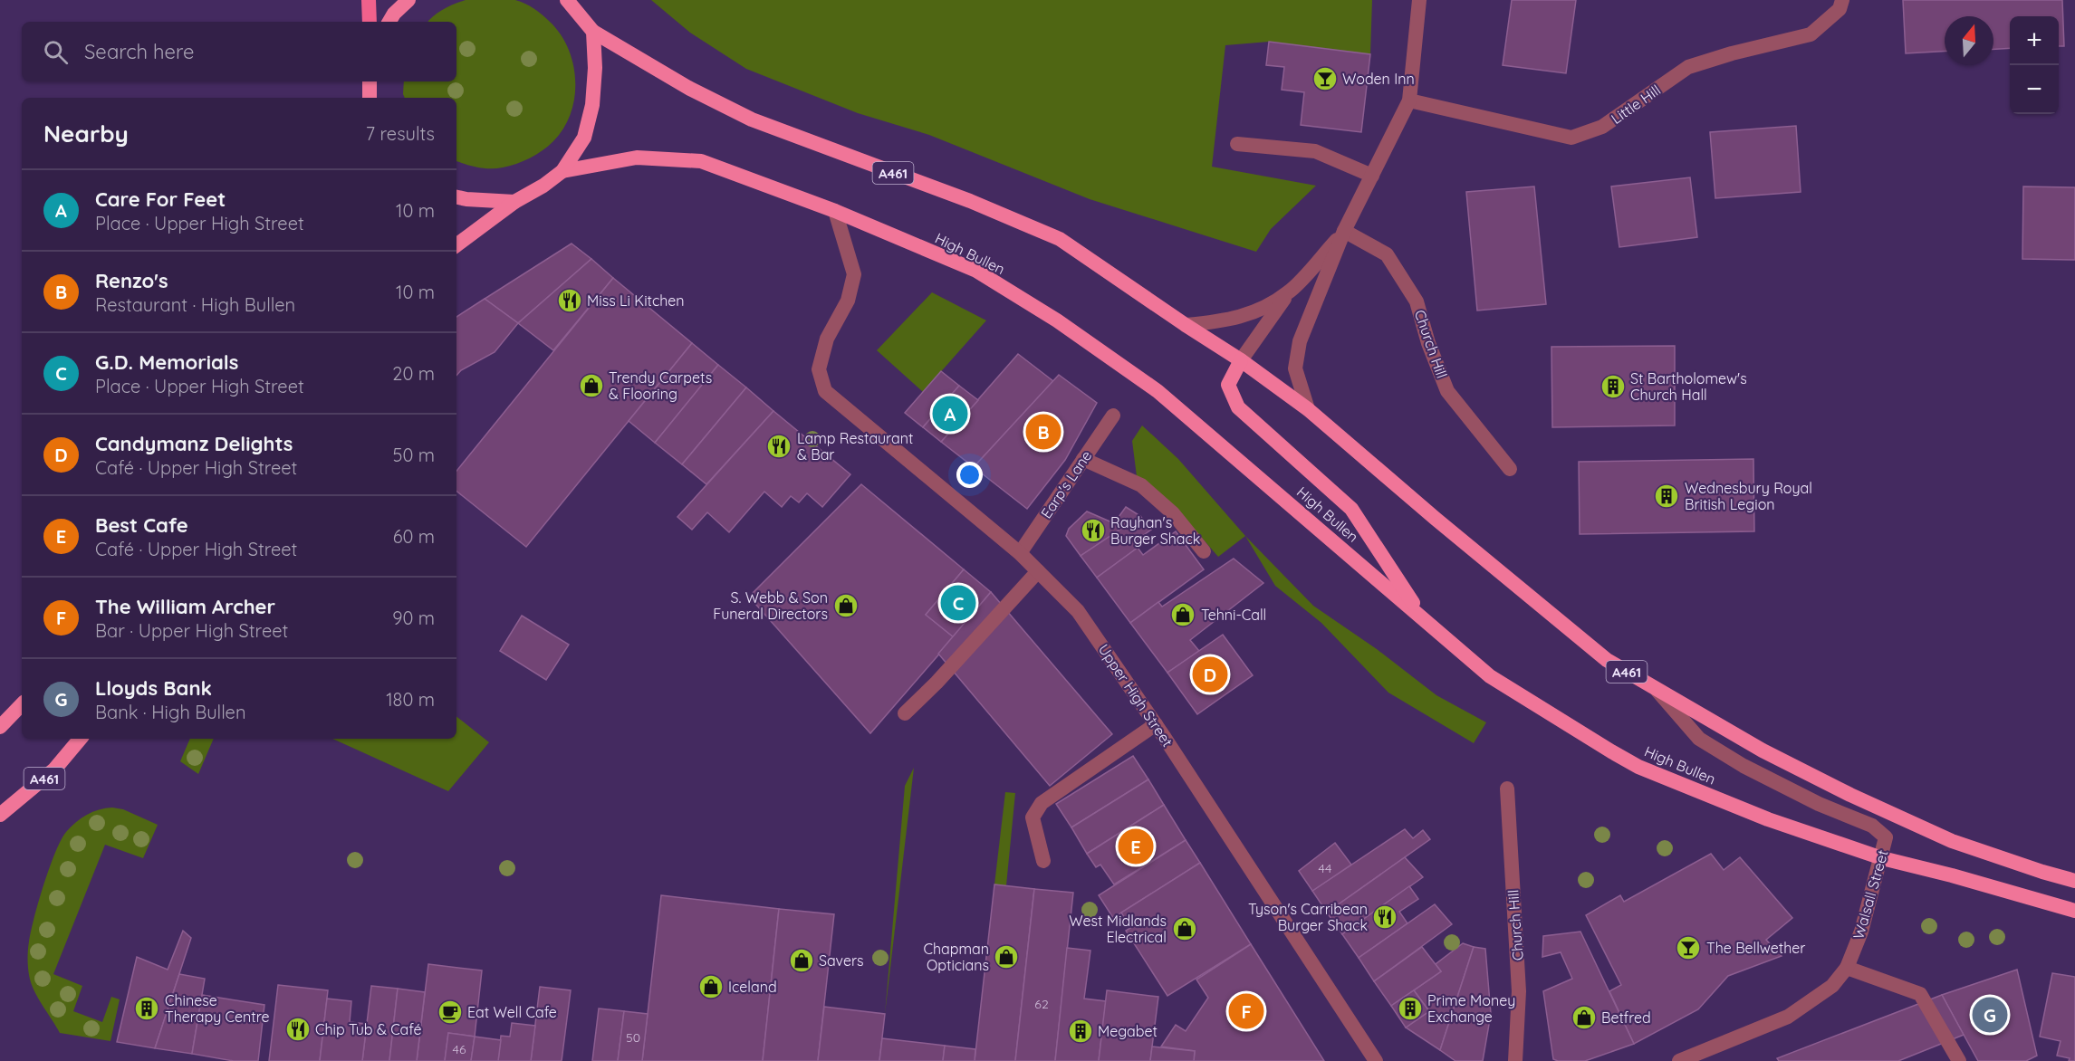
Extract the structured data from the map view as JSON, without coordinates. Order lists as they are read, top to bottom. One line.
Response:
{"streets":{"highway":["A461","High Bullen"],"street":["Little Hill","Church Hill","Earp's Lane","Upper High Street","Walsall Street"]},"crossings":[["A461","Walsall Street"],["High Bullen","Upper High Street"],["High Bullen","Walsall Street"],["Earp's Lane","Upper High Street"]],"places":{"bar":["Woden Inn","The Bellwether"],"restaurant":["Miss Li Kitchen","Lamp Restaurant & Bar","Rayhan's Burger Shack","Tyson's Carribean Burger Shack","Chip Tub & Café"],"shop":["Trendy Carpets & Flooring","S. Webb & Son Funeral Directors","Tehni-Call","West Midlands Electrical","Chapman Opticians","Savers","Iceland","Betfred"],"building":["St Bartholomew's Church Hall","Wednesbury Royal British Legion","Chinese Therapy Centre","Prime Money Exchange","Megabet"],"cafe":["Eat Well Cafe"]},"house_numbers":["44","62","50","46"],"north":"top","page":{"map_buttons":["+","−"],"search":"Search here","heading":["Nearby","7 results"],"list":[{"mark":"A","name":"Care For Feet","note":"Place · Upper High Street","value":"10 m"},{"mark":"B","name":"Renzo's","note":"Restaurant · High Bullen","value":"10 m"},{"mark":"C","name":"G.D. Memorials","note":"Place · Upper High Street","value":"20 m"},{"mark":"D","name":"Candymanz Delights","note":"Café · Upper High Street","value":"50 m"},{"mark":"E","name":"Best Cafe","note":"Café · Upper High Street","value":"60 m"},{"mark":"F","name":"The William Archer","note":"Bar · Upper High Street","value":"90 m"},{"mark":"G","name":"Lloyds Bank","note":"Bank · High Bullen","value":"180 m"}],"pins":["A","B","C","D","E","F","G"]}}
